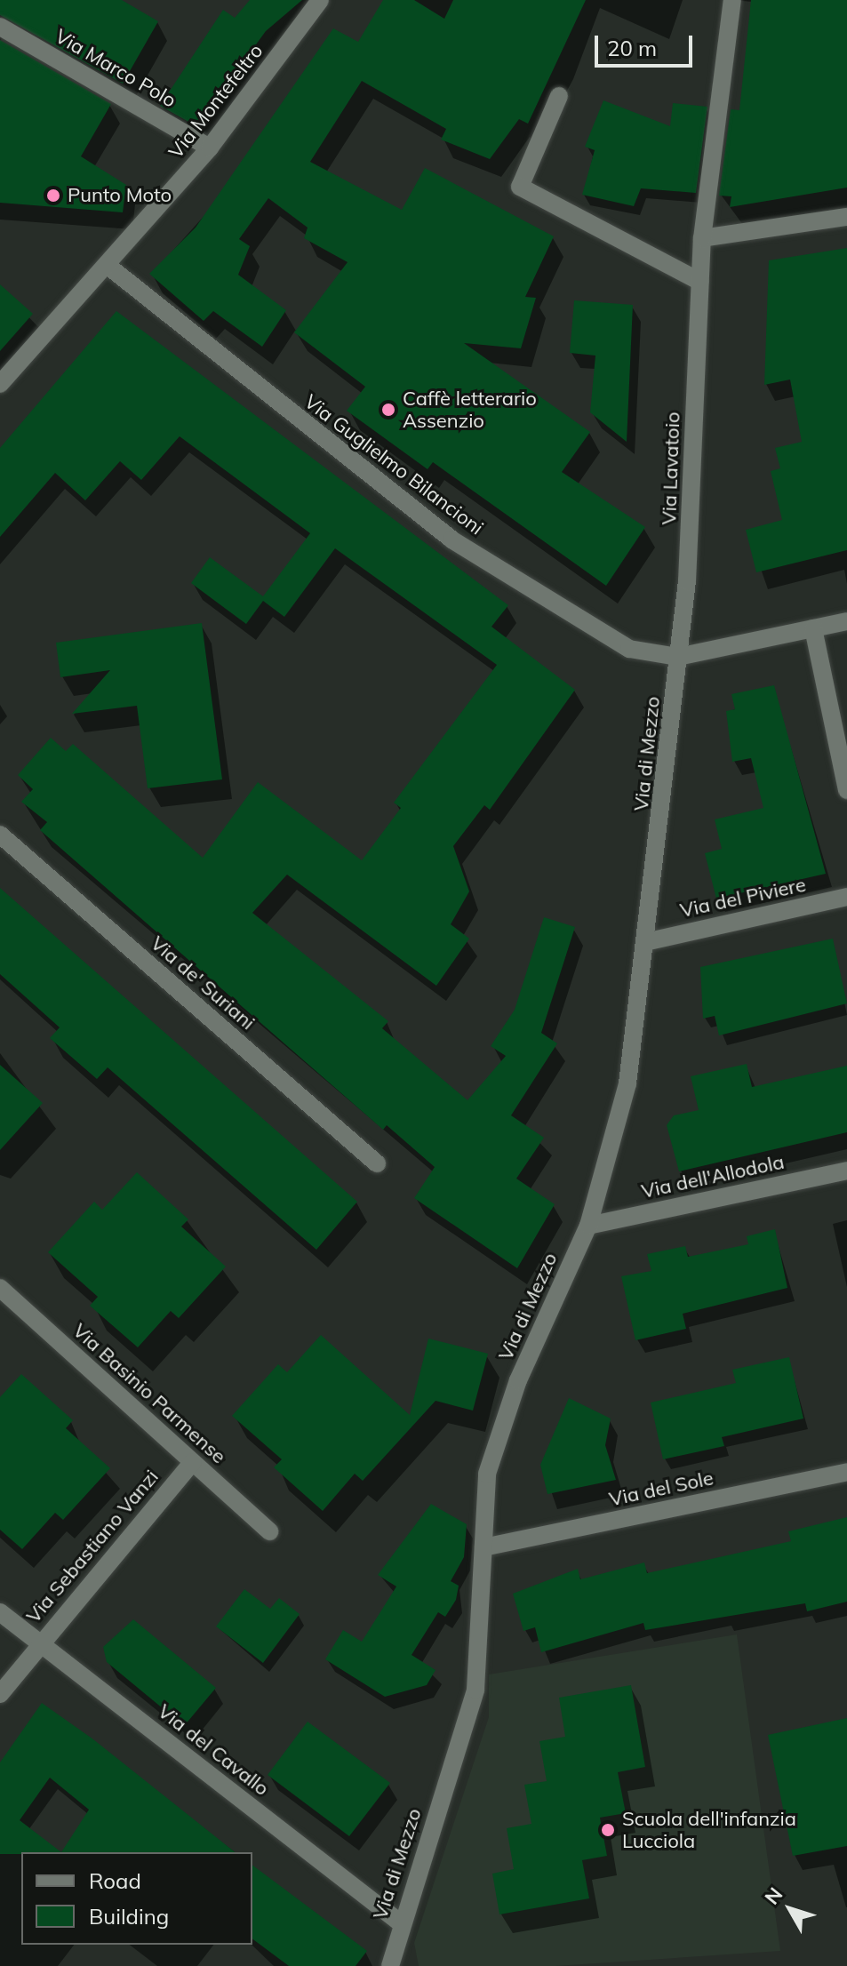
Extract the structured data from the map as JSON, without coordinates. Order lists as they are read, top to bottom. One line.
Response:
{"streets":{"street":["Via Marco Polo","Via Montefeltro","Via Guglielmo Bilancioni","Via Lavatoio","Via di Mezzo","Via del Piviere","Via de' Suriani","Via dell'Allodola","Via Basinio Parmense","Via del Sole","Via Sebastiano Vanzi","Via del Cavallo"]},"crossings":[["Via Marco Polo","Via Montefeltro"],["Via Montefeltro","Via Guglielmo Bilancioni"],["Via Guglielmo Bilancioni","Via Lavatoio"],["Via Guglielmo Bilancioni","Via di Mezzo"],["Via Lavatoio","Via di Mezzo"],["Via di Mezzo","Via del Piviere"],["Via di Mezzo","Via dell'Allodola"],["Via di Mezzo","Via del Sole"],["Via di Mezzo","Via del Cavallo"],["Via Basinio Parmense","Via Sebastiano Vanzi"],["Via Sebastiano Vanzi","Via del Cavallo"]],"places":["Punto Moto","Caffè letterario Assenzio","Scuola dell'infanzia Lucciola"],"legend":["Road","Building"],"scale_bar":"20 m","north":"top left"}
